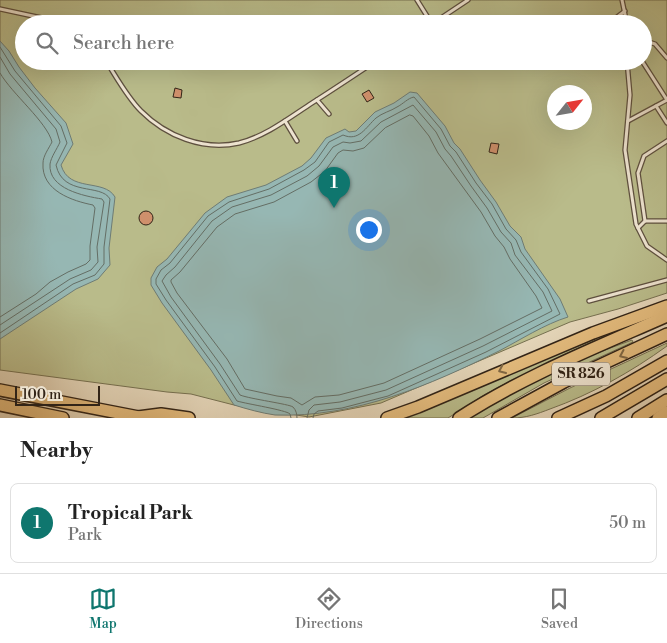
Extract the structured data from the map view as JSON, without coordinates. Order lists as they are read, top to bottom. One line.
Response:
{"streets":{"highway":["SR 826"]},"scale_bar":"100 m","north":"top right","page":{"search":"Search here","pins":"1","scale":"100 m","heading":"Nearby","list":[{"mark":"1","name":"Tropical Park","note":"Park","value":"50 m"}],"nav":["Map","Directions","Saved"]}}
